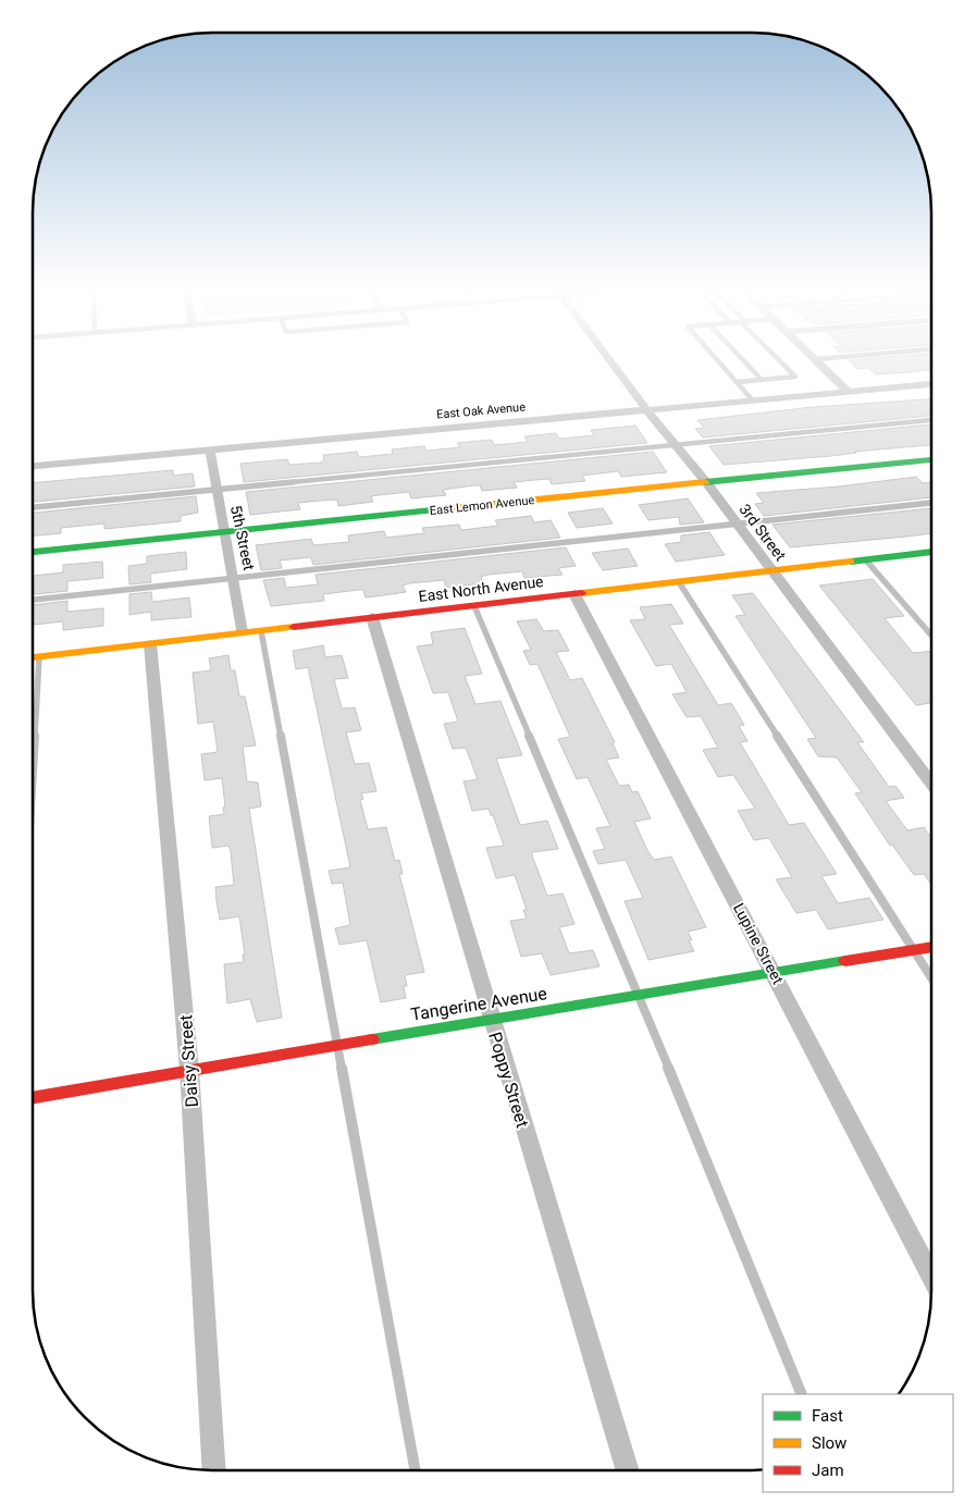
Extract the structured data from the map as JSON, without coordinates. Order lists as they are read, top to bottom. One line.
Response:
{"streets":{"street":["East Oak Avenue","East Lemon Avenue","3rd Street","5th Street","East North Avenue","Lupine Street","Tangerine Avenue","Daisy Street","Poppy Street"]},"crossings":[["East Oak Avenue","3rd Street"],["East Oak Avenue","5th Street"],["East Lemon Avenue","3rd Street"],["East Lemon Avenue","5th Street"],["3rd Street","East North Avenue"],["5th Street","East North Avenue"],["East North Avenue","Lupine Street"],["East North Avenue","Daisy Street"],["East North Avenue","Poppy Street"],["Lupine Street","Tangerine Avenue"],["Tangerine Avenue","Daisy Street"],["Tangerine Avenue","Poppy Street"]],"legend":["Fast","Slow","Jam"]}
